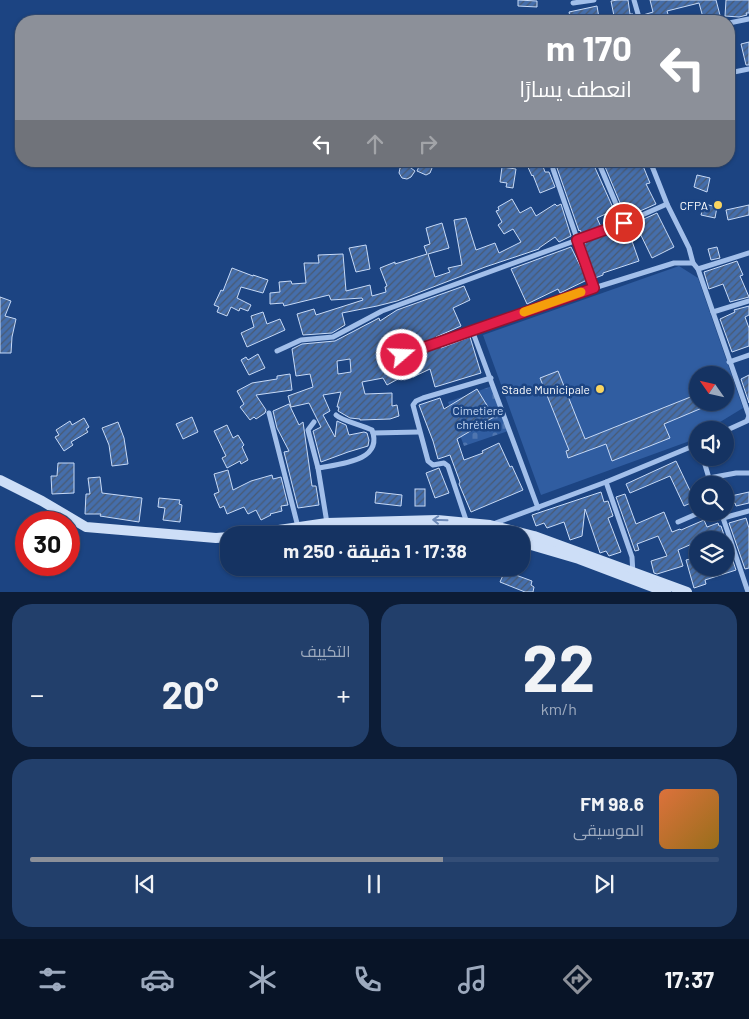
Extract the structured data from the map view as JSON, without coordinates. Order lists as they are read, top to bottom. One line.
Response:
{"parks":["Cimetiere chrétien"],"places":["CFPA","Stade Municipale"],"north":"top left","page":{"turn":["170 m","انعطف يسارًا"],"limit":"30","trip":"17:38 · 1 دقيقة · 250 m","tile":[["22","km/h"],"التكييف"],"heat":["−","20°","+"],"song":["98.6 FM","الموسيقى"],"tabs":"17:37"}}
